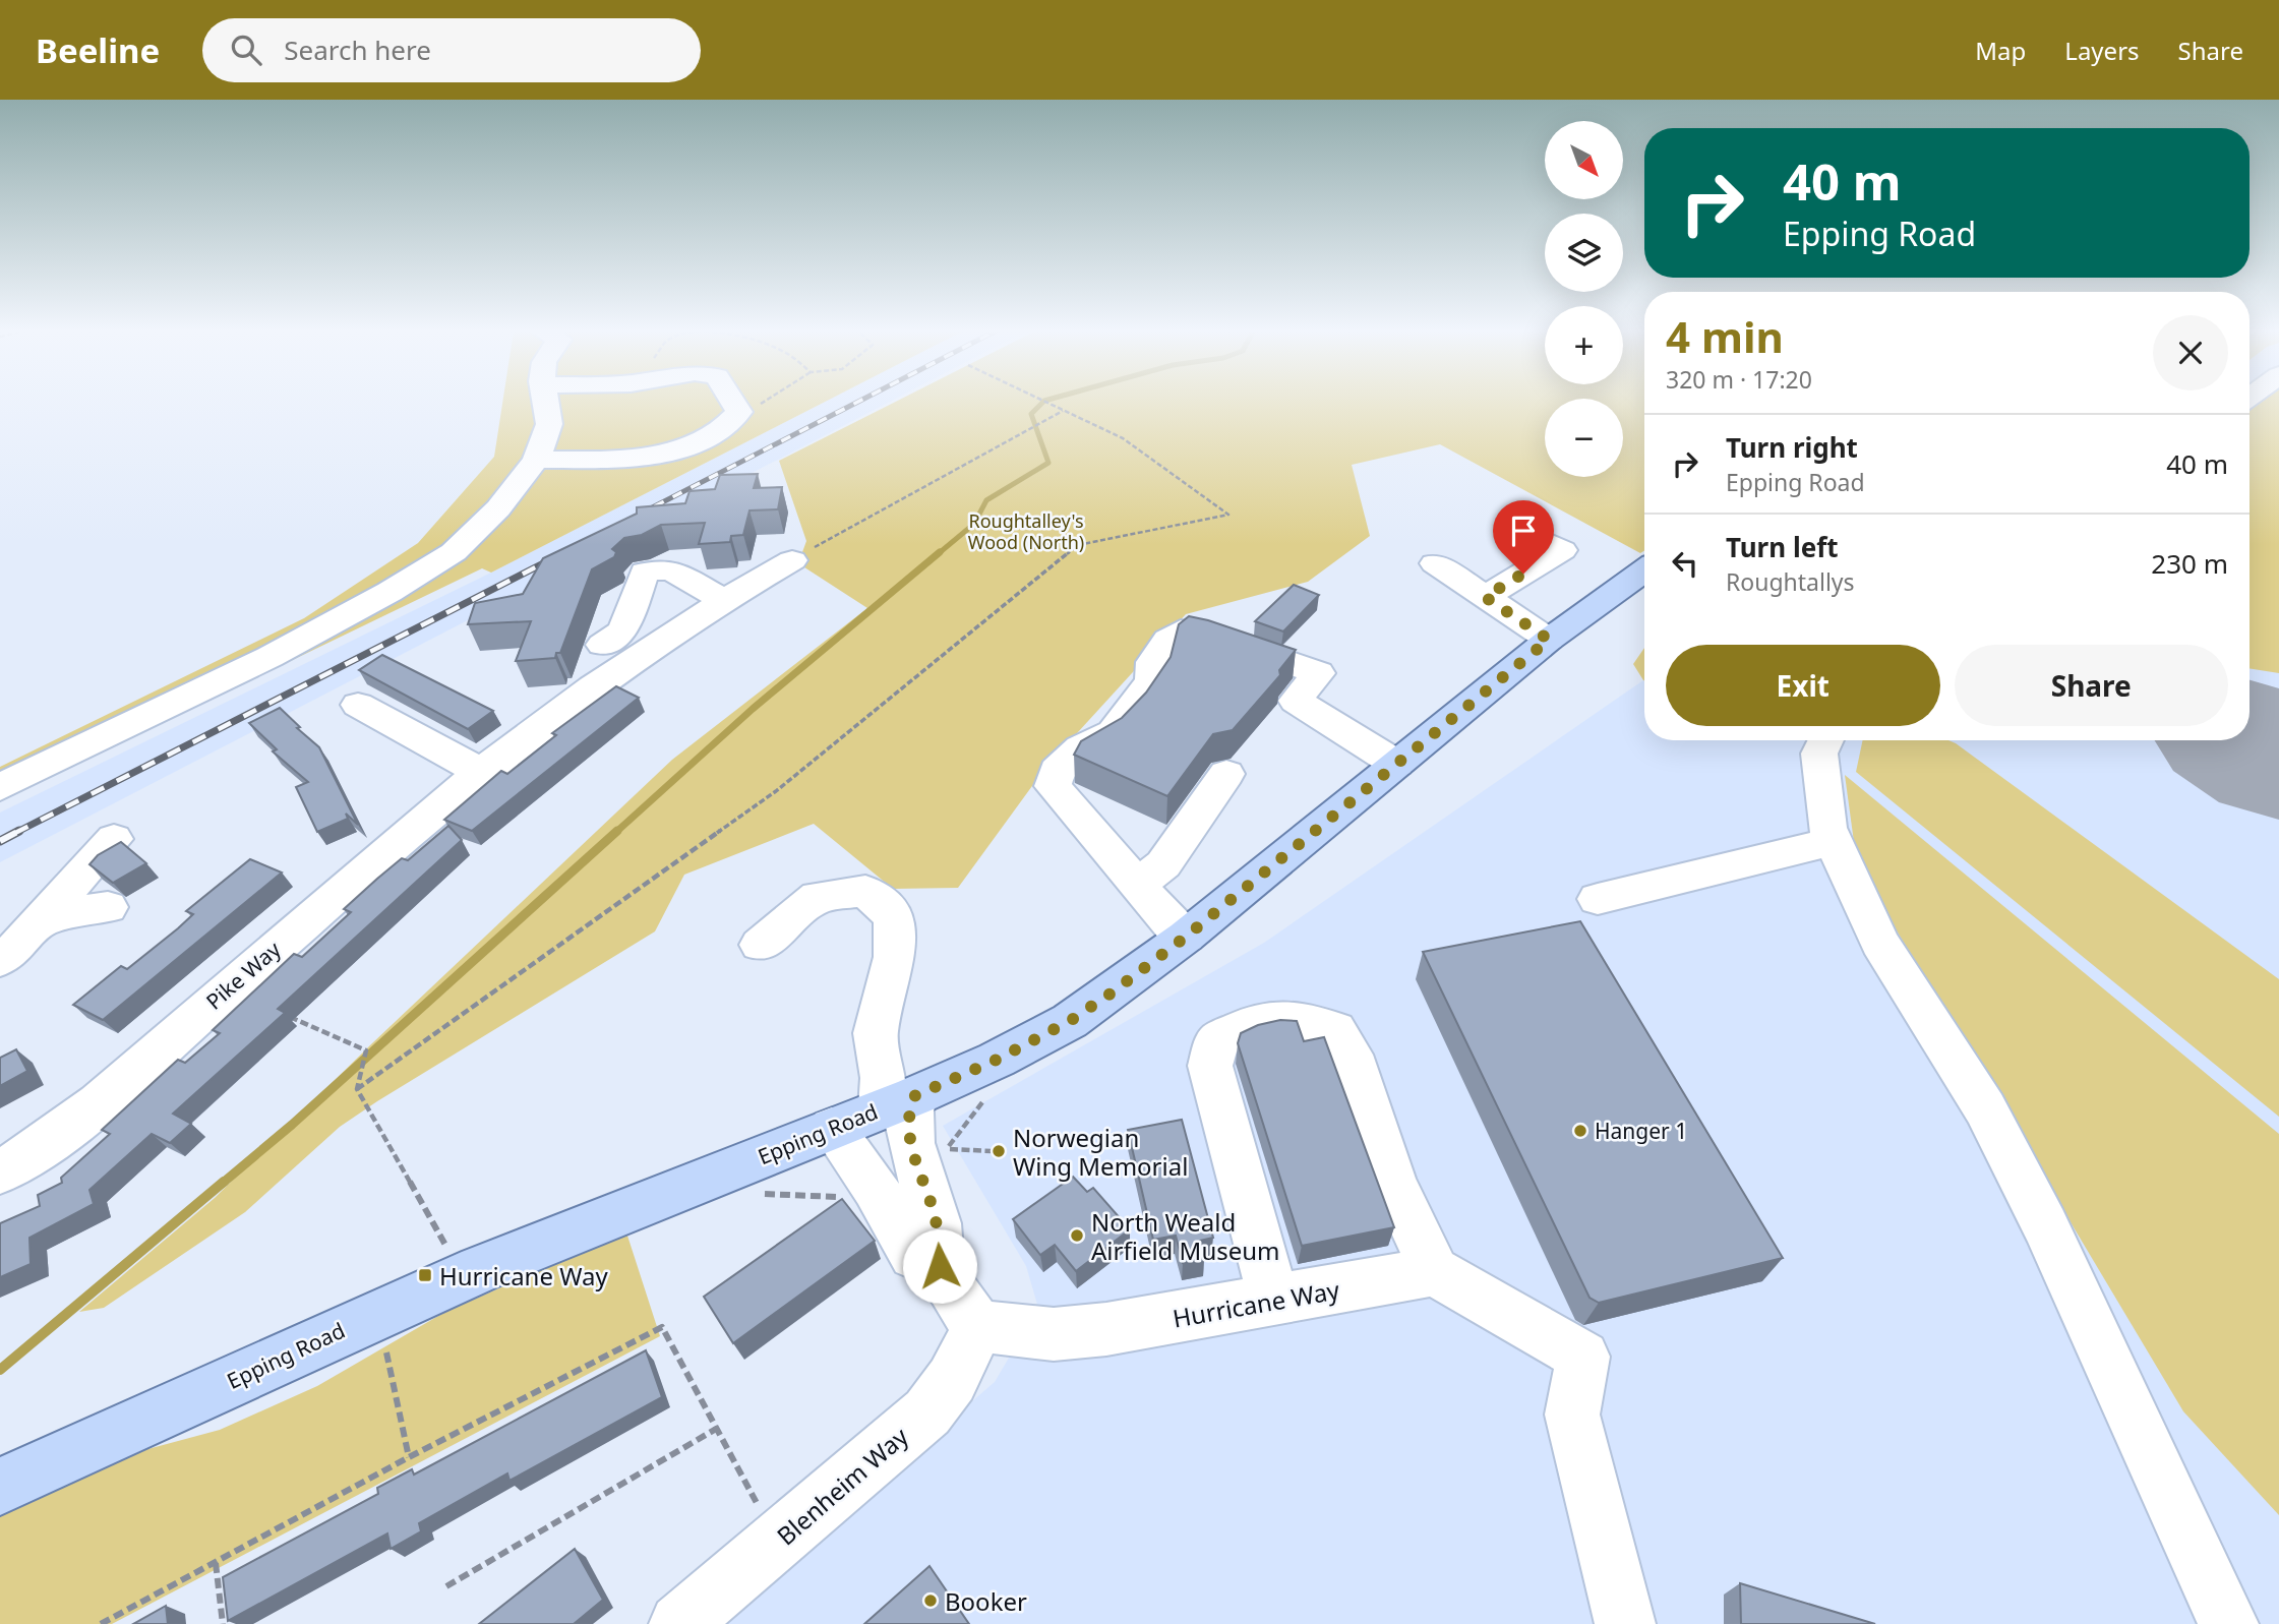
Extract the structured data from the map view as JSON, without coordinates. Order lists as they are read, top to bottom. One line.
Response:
{"streets":{"main road":["Epping Road"],"street":["Pike Way","Hurricane Way","Blenheim Way"]},"crossings":[["Hurricane Way","Blenheim Way"]],"parks":["Roughtalley's Wood (North)"],"places":{"other":["Hanger 1","Norwegian Wing Memorial","North Weald Airfield Museum","Booker"],"transit":["Hurricane Way"]},"north":"bottom right","page":{"header":"Beeline","search":"Search here","nav":["Map","Layers","Share"],"map_buttons":["+","−"],"turn":["40 m","Epping Road"],"heading":["4 min","320 m · 17:20"],"list":[{"name":"Turn right","note":"Epping Road","value":"40 m"},{"name":"Turn left","note":"Roughtallys","value":"230 m"}],"buttons":["Exit","Share"]}}
